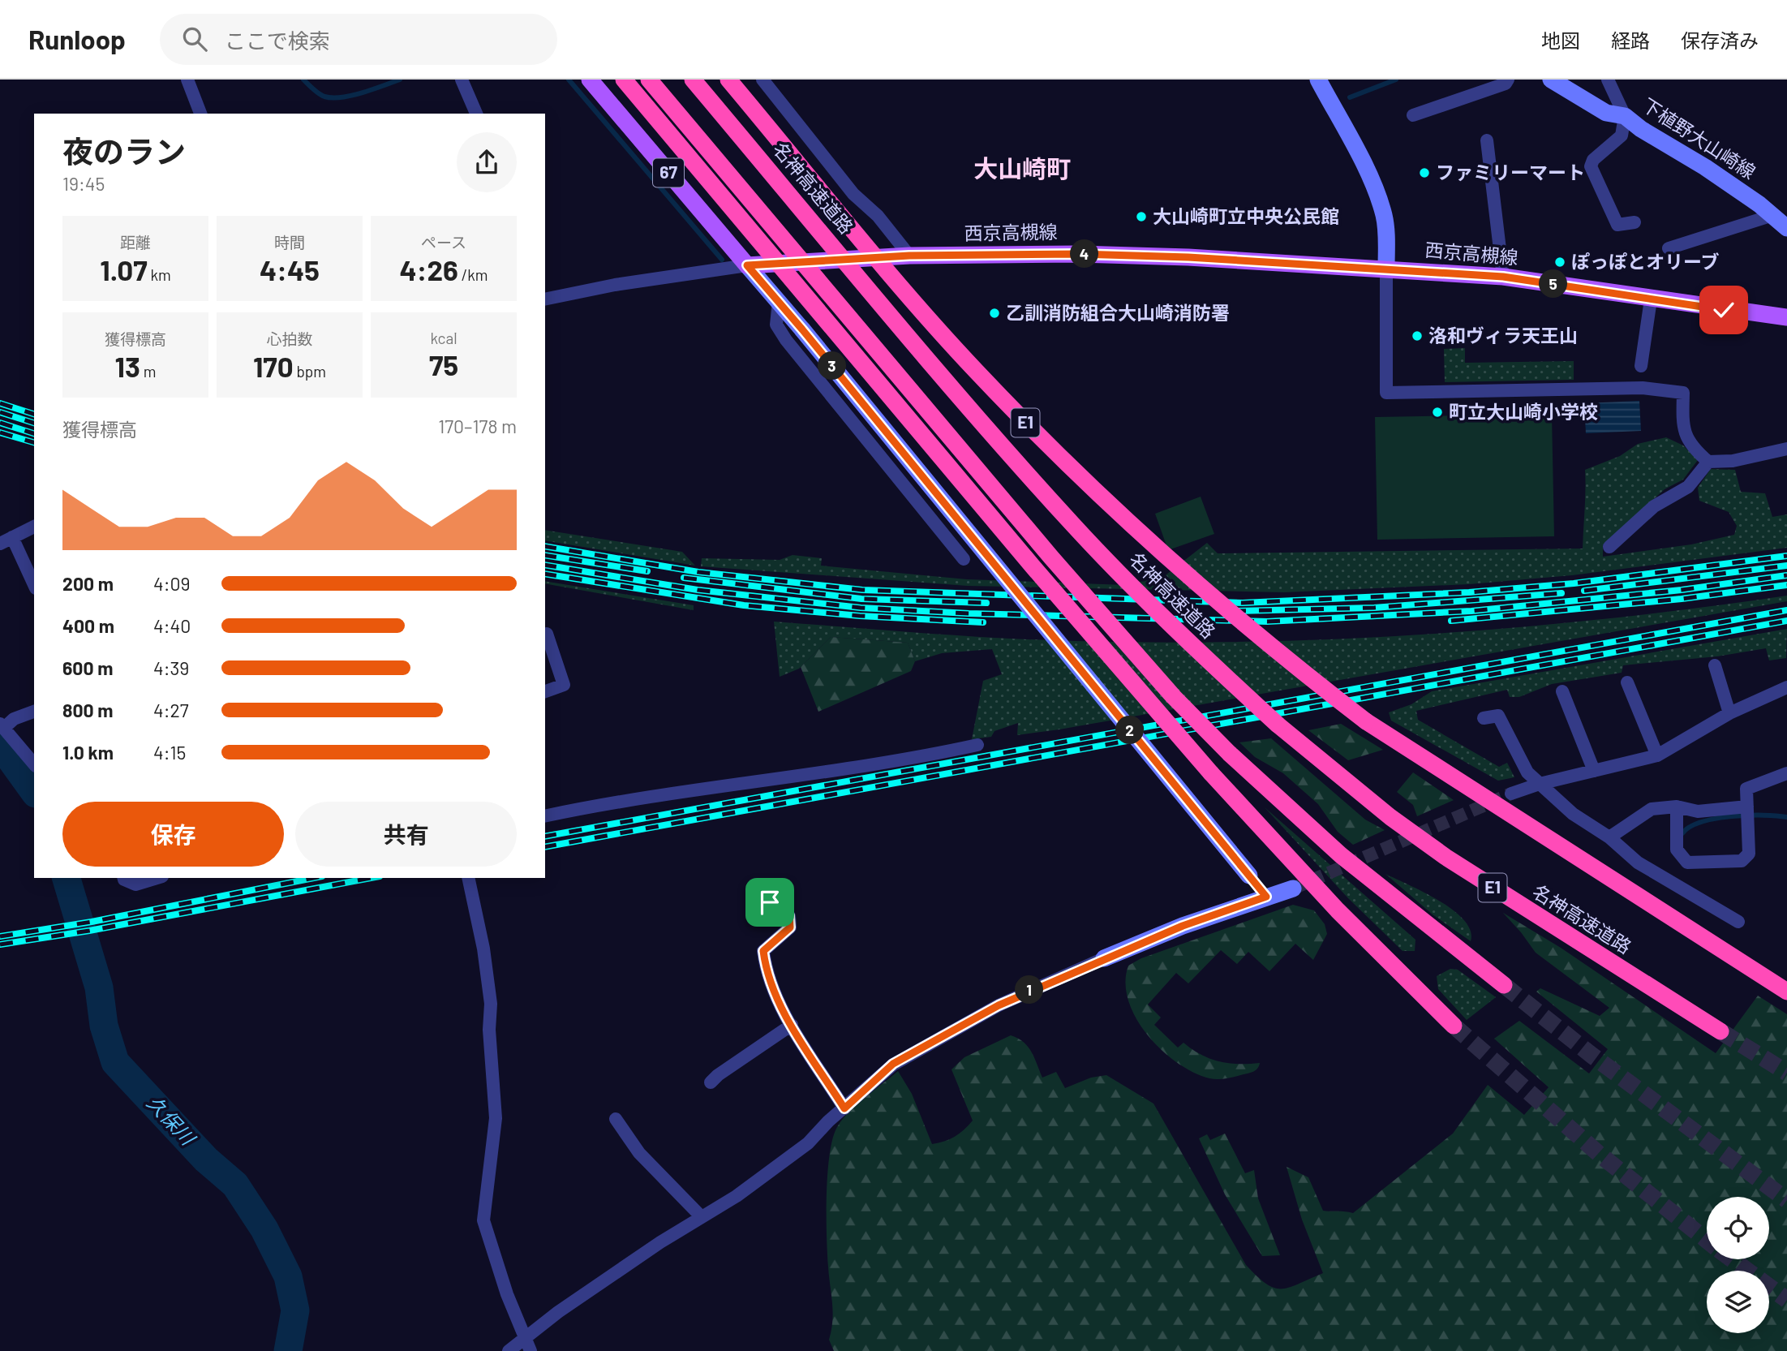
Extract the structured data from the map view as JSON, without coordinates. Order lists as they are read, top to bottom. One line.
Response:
{"streets":{"highway":["名神高速道路","E1"],"main road":["67","西京高槻線"],"street":["下植野大山崎線"]},"crossings":[["67","西京高槻線"]],"districts":["大山崎町"],"water":["久保川"],"places":["ファミリーマート","大山崎町立中央公民館","ぽっぽとオリーブ","乙訓消防組合大山崎消防署","洛和ヴィラ天王山","町立大山崎小学校"],"page":{"header":"Runloop","search":"ここで検索","nav":["地図","経路","保存済み"],"heading":["夜のラン","19:45"],"stats":[["距離","1.07 km"],["時間","4:45"],["ペース","4:26 /km"],["獲得標高","13 m"],["心拍数","170 bpm"],["kcal","75"]],"pins":["4","5","3","2","1"],"chart":["獲得標高","170–178 m"],"list":[{"name":"200 m","note":"4:09"},{"name":"400 m","note":"4:40"},{"name":"600 m","note":"4:39"},{"name":"800 m","note":"4:27"},{"name":"1.0 km","note":"4:15"}],"buttons":["保存","共有"]}}
